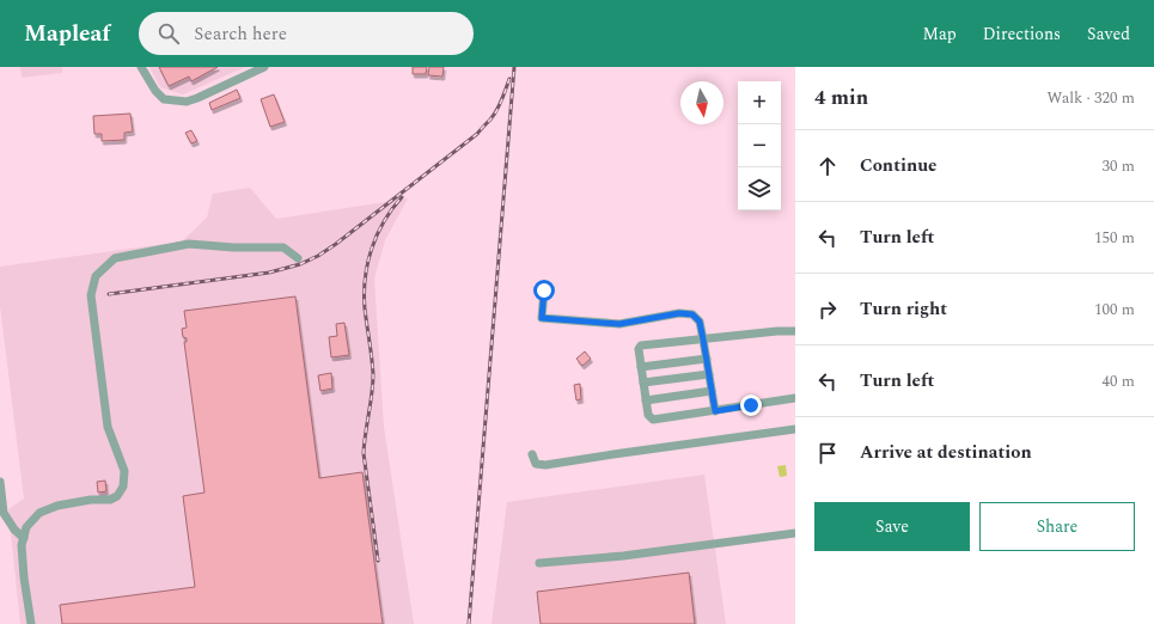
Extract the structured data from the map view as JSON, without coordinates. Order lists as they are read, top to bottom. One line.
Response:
{"north":"bottom","page":{"header":"Mapleaf","search":"Search here","nav":["Map","Directions","Saved"],"heading":["4 min","Walk · 320 m"],"map_buttons":["+","−"],"list":[["Continue","30 m"],["Turn left","150 m"],["Turn right","100 m"],["Turn left","40 m"],"Arrive at destination"],"buttons":["Save","Share"]}}
